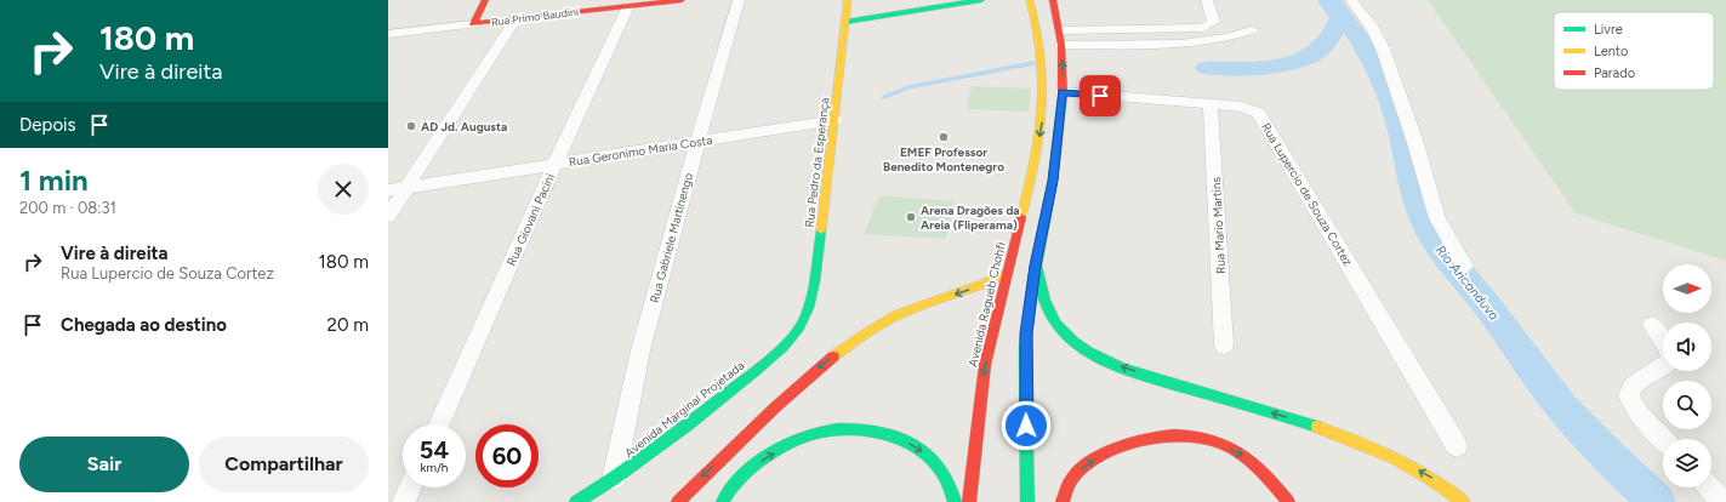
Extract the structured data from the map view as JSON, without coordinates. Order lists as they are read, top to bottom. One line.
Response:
{"streets":{"main road":["Rua Primo Baudini","Rua Pedro da Esperança","Avenida Ragueb Chohfi","Avenida Marginal Projetada"],"street":["Rua Geronimo Maria Costa","Rua Lupercio de Souza Cortez","Rua Giovani Pacini","Rua Mario Martins","Rua Gabriele Martinengo"]},"crossings":[["Rua Primo Baudini","Rua Giovani Pacini"],["Rua Geronimo Maria Costa","Rua Pedro da Esperança"],["Rua Geronimo Maria Costa","Rua Giovani Pacini"],["Rua Geronimo Maria Costa","Rua Gabriele Martinengo"],["Rua Pedro da Esperança","Avenida Marginal Projetada"],["Rua Lupercio de Souza Cortez","Rua Mario Martins"],["Rua Gabriele Martinengo","Avenida Marginal Projetada"]],"water":["Rio Aricanduva"],"places":["AD Jd. Augusta","EMEF Professor Benedito Montenegro","Arena Dragões da Areia (Fliperama)"],"legend":["Livre","Lento","Parado"],"north":"right","page":{"turn":["180 m","Vire à direita"],"then":"Depois","heading":["1 min","200 m · 08:31"],"list":[{"name":"Vire à direita","note":"Rua Lupercio de Souza Cortez","value":"180 m"},{"name":"Chegada ao destino","value":"20 m"}],"speed":"54 km/h","limit":"60","buttons":["Sair","Compartilhar"]}}
